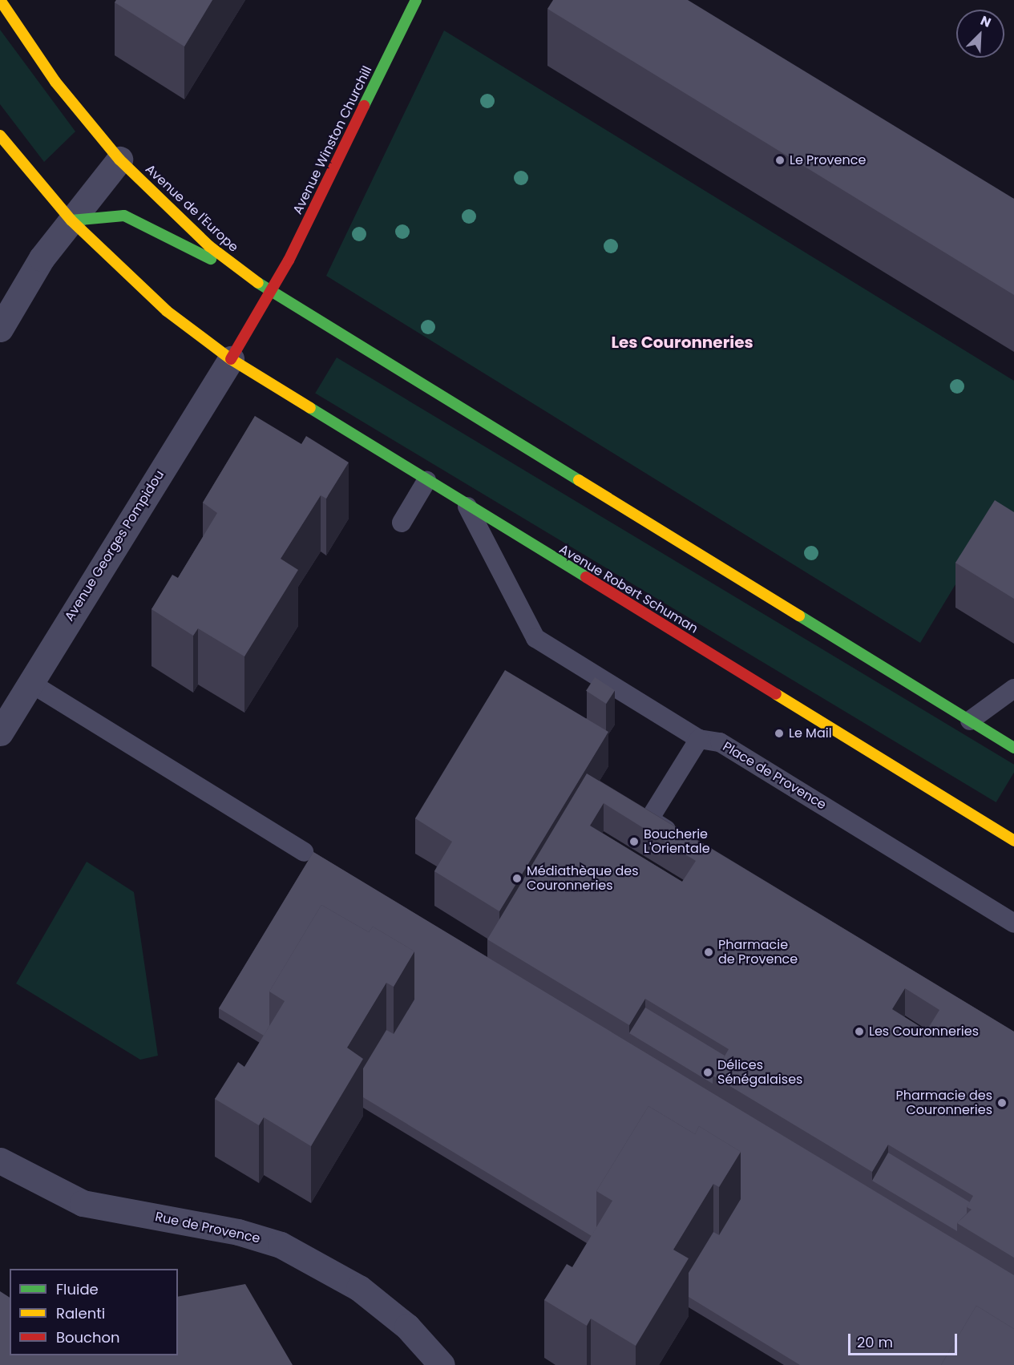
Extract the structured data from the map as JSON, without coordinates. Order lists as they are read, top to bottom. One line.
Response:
{"streets":{"main road":["Avenue Winston Churchill","Avenue de l'Europe","Avenue Robert Schuman"],"street":["Avenue Georges Pompidou","Rue de Provence"],"lane":["Place de Provence"]},"crossings":[["Avenue Winston Churchill","Avenue de l'Europe"],["Avenue Georges Pompidou","Avenue Robert Schuman"],["Avenue Robert Schuman","Place de Provence"]],"districts":["Les Couronneries"],"places":["Le Provence","Le Mail","Boucherie L'Orientale","Médiathèque des Couronneries","Pharmacie de Provence","Les Couronneries","Délices Sénégalaises","Pharmacie des Couronneries"],"legend":["Fluide","Ralenti","Bouchon"],"scale_bar":"20 m","north":"top right"}
